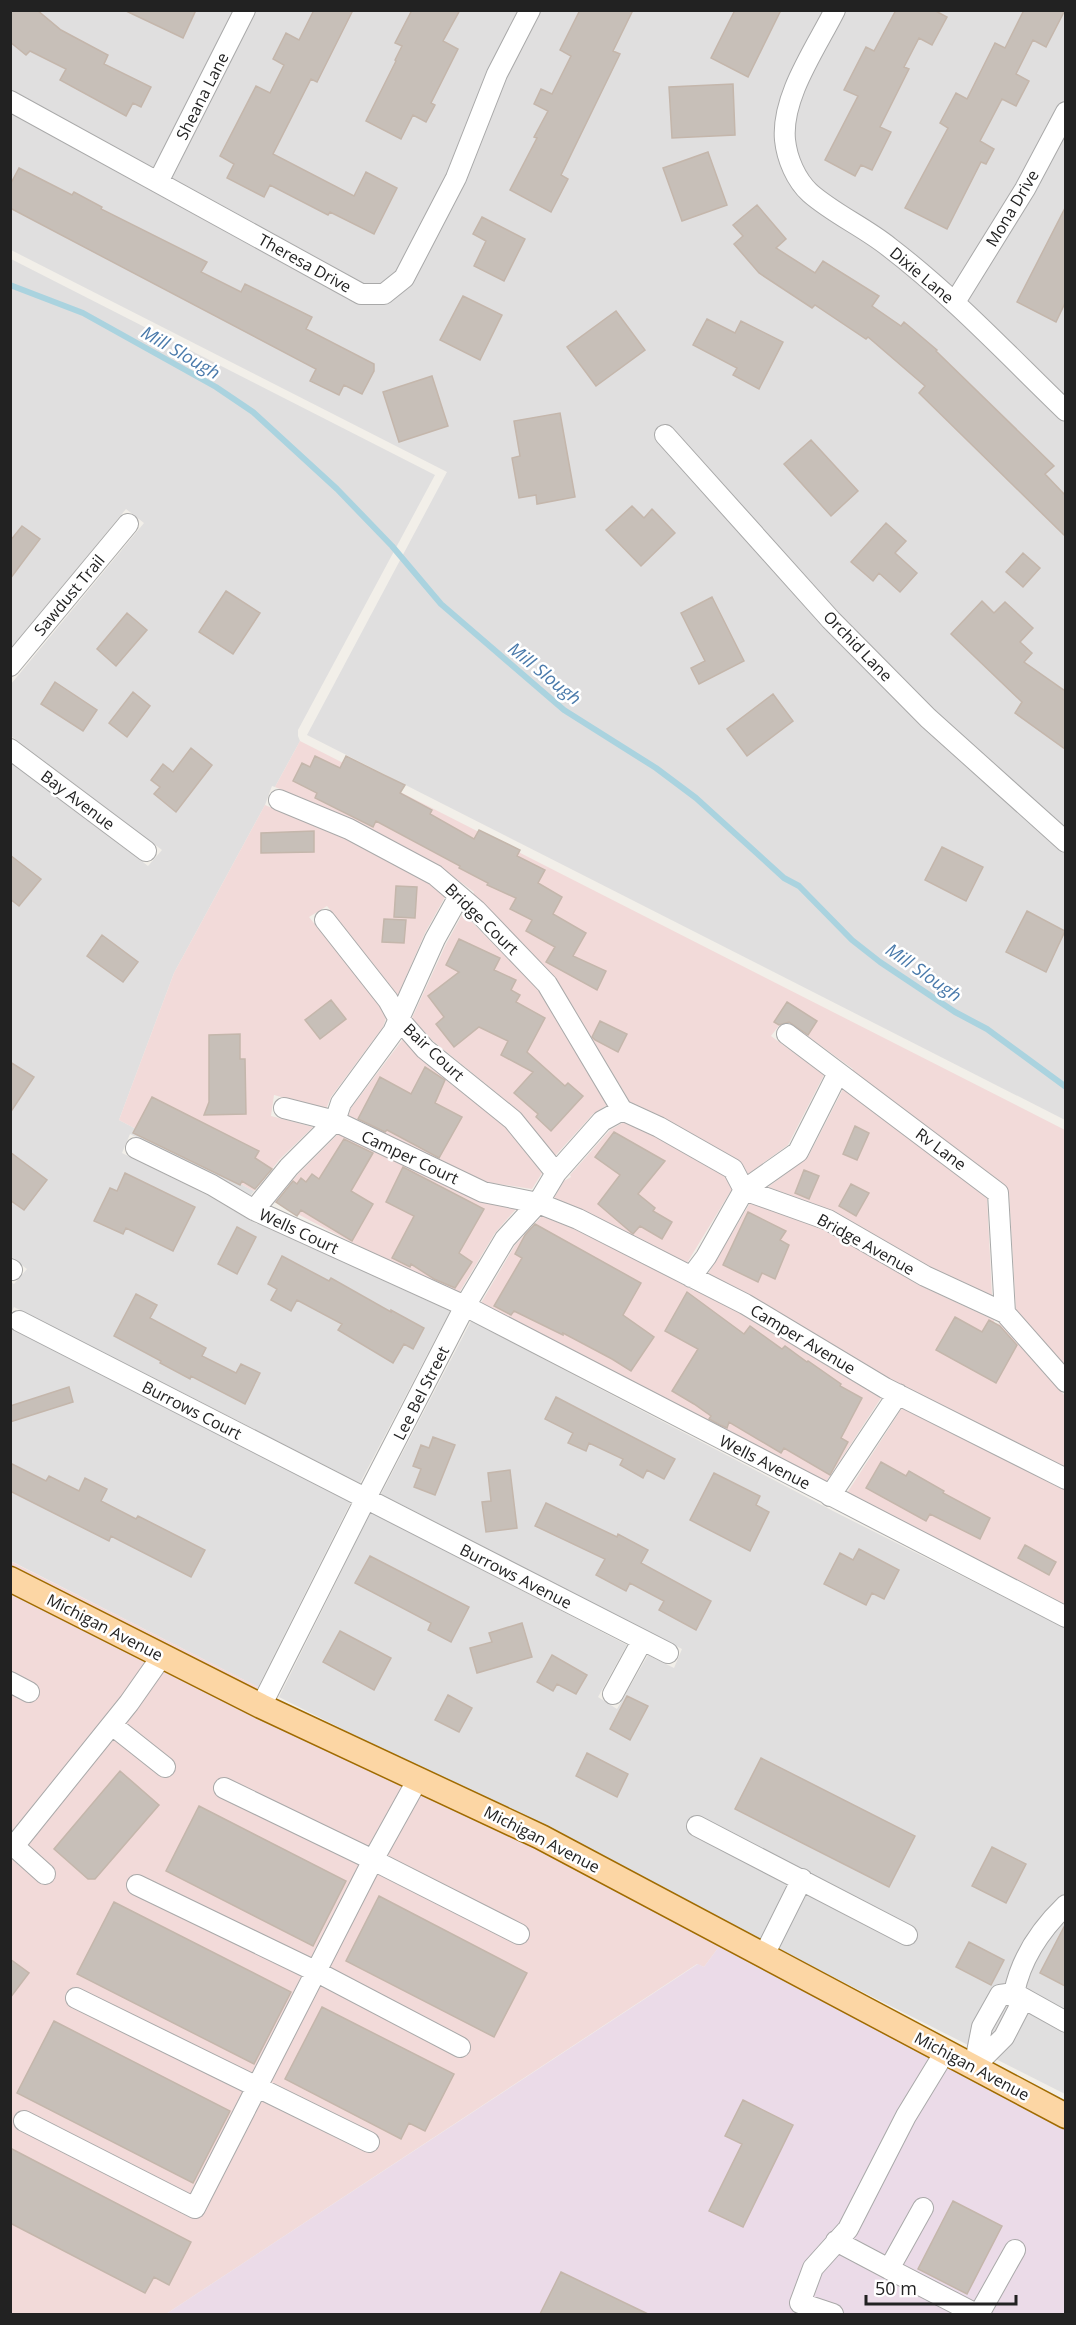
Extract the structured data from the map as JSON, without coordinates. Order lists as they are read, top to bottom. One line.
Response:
{"streets":{"main road":["Michigan Avenue"],"street":["Sheana Lane","Mona Drive","Theresa Drive","Dixie Lane","Sawdust Trail","Orchid Lane","Bay Avenue","Bridge Court","Bair Court","Rv Lane","Camper Court","Wells Court","Bridge Avenue","Camper Avenue","Lee Bel Street","Burrows Court","Wells Avenue","Burrows Avenue"]},"crossings":[["Sheana Lane","Theresa Drive"],["Mona Drive","Dixie Lane"],["Bridge Court","Lee Bel Street"],["Bair Court","Lee Bel Street"],["Rv Lane","Bridge Avenue"],["Camper Court","Camper Avenue"],["Camper Court","Lee Bel Street"],["Wells Court","Lee Bel Street"],["Wells Court","Wells Avenue"],["Camper Avenue","Lee Bel Street"],["Lee Bel Street","Burrows Court"],["Lee Bel Street","Wells Avenue"],["Lee Bel Street","Burrows Avenue"],["Lee Bel Street","Michigan Avenue"],["Burrows Court","Burrows Avenue"]],"water":["Mill Slough"],"scale_bar":"50 m"}
